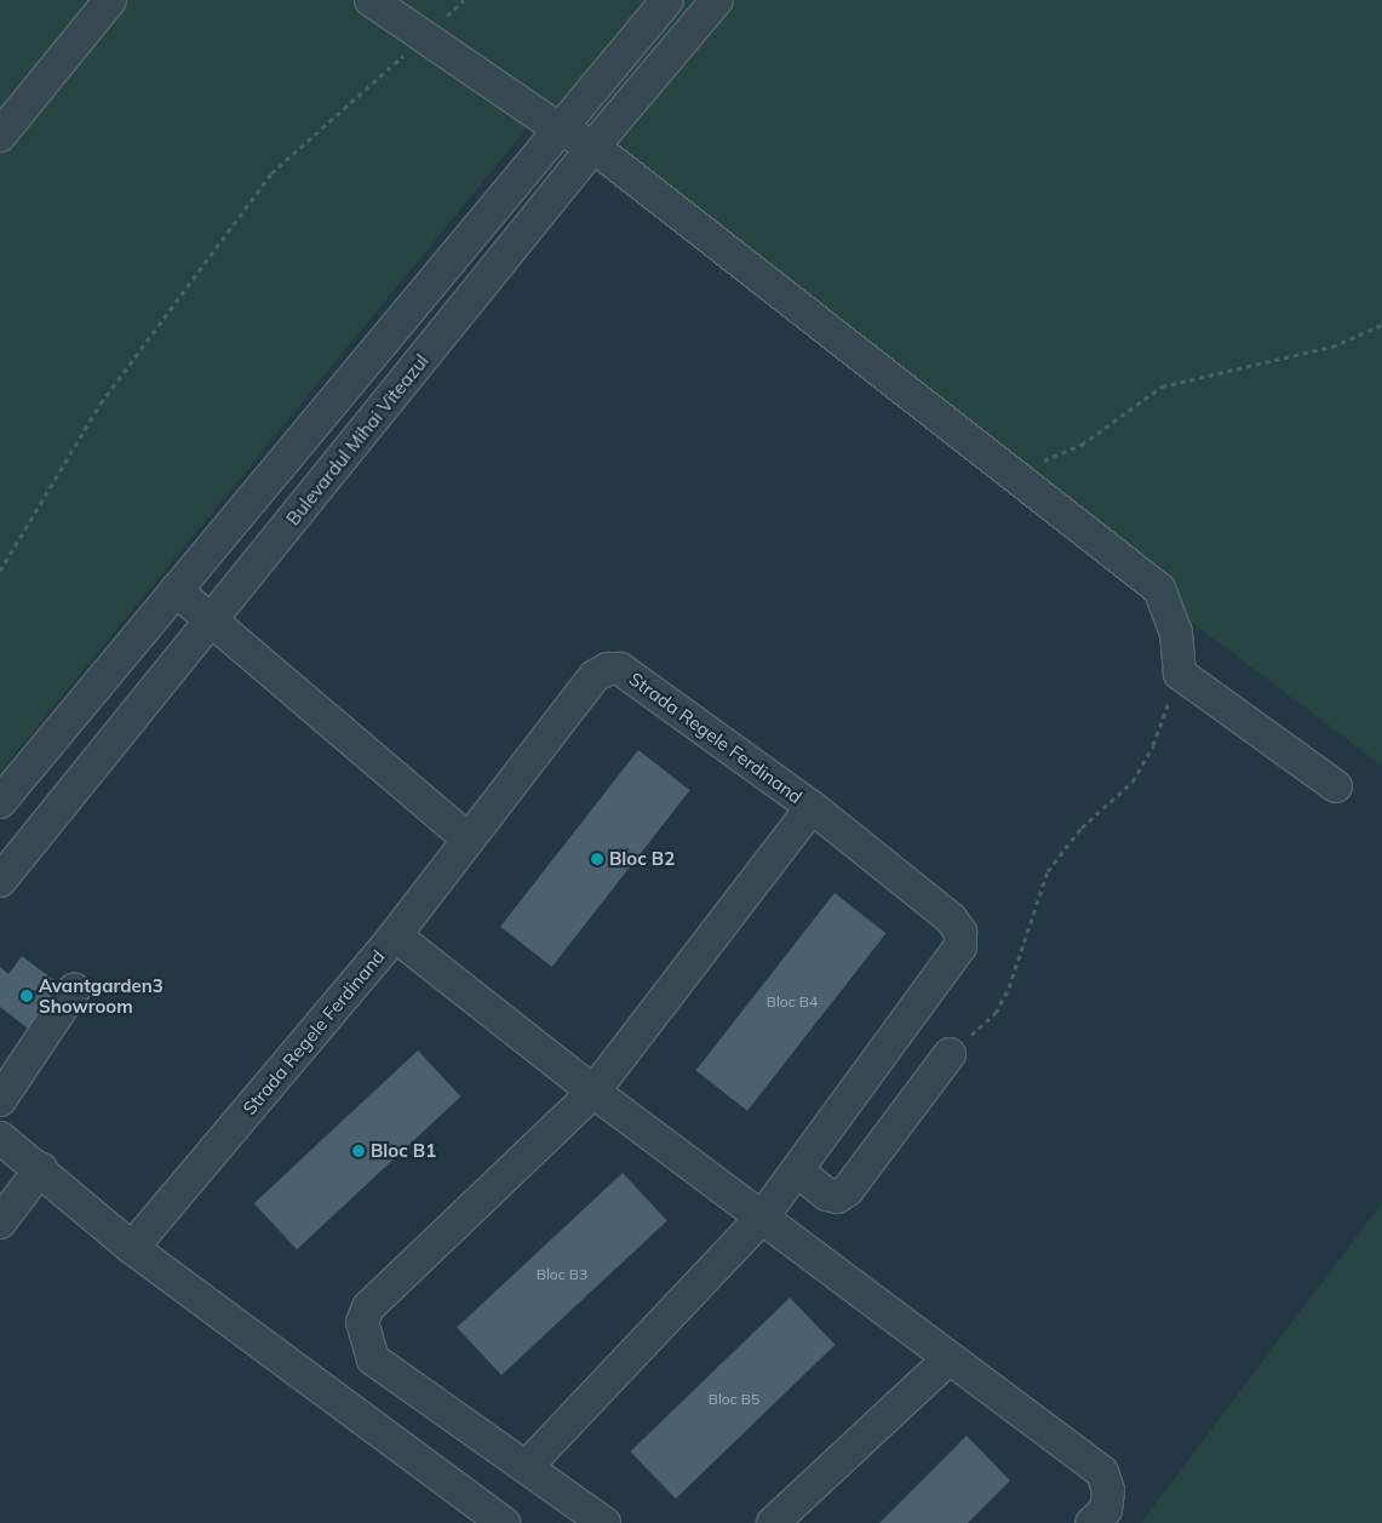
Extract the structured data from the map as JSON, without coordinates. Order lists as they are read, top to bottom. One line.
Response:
{"streets":{"street":["Bulevardul Mihai Viteazul","Strada Regele Ferdinand"]},"places":["Bloc B2","Avantgarden3 Showroom","Bloc B1"],"house_numbers":["Bloc B4","Bloc B3","Bloc B5"]}
